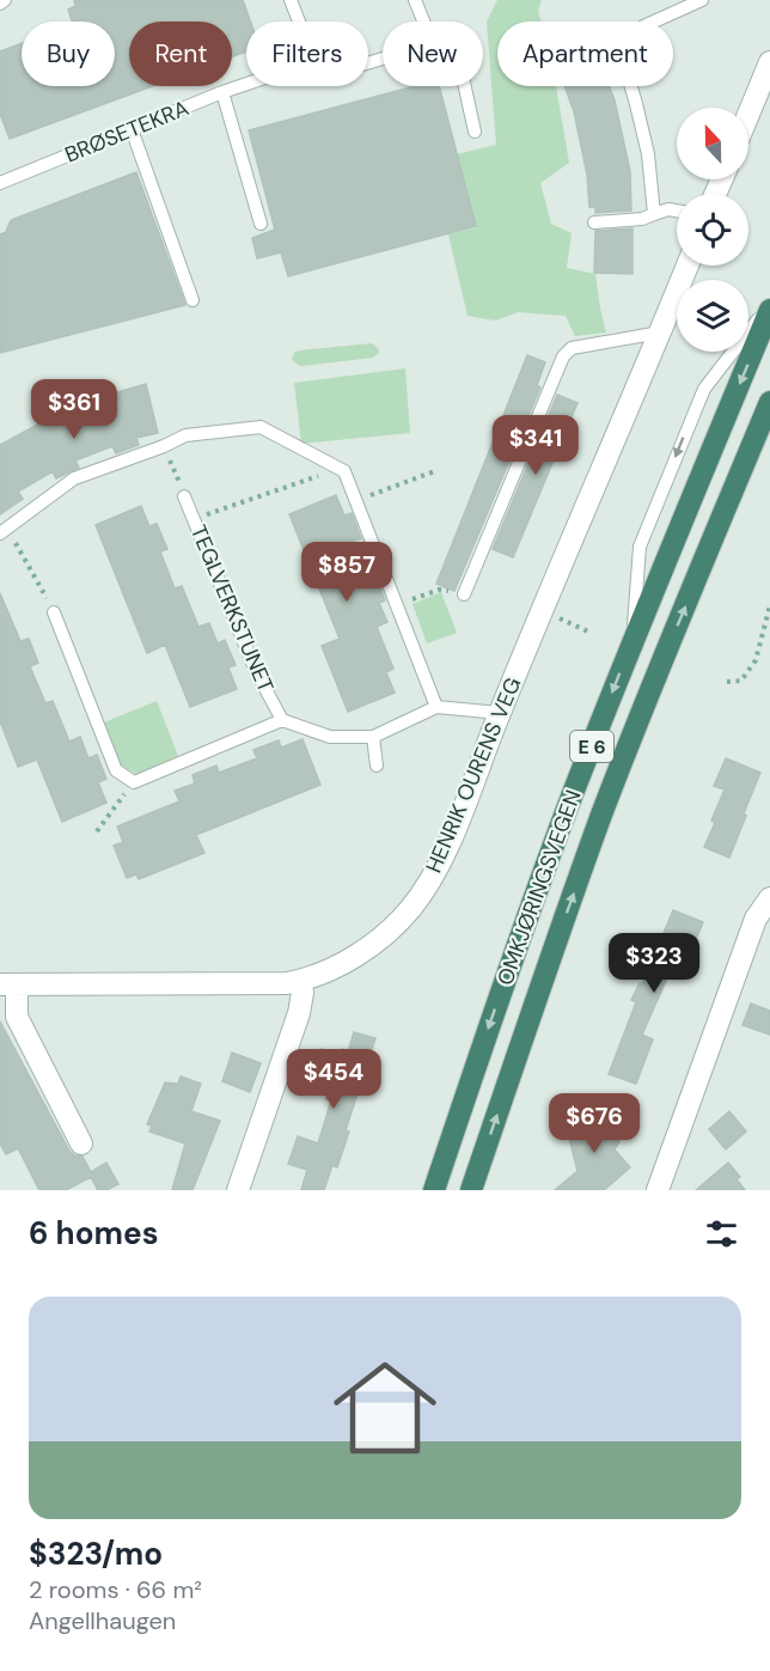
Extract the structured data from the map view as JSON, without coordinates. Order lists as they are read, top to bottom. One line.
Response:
{"streets":{"highway":["E 6","OMKJØRINGSVEGEN"],"street":["HENRIK OURENS VEG"],"lane":["BRØSETEKRA","TEGLVERKSTUNET"]},"north":"top","page":{"chip":["Buy","Rent","Filters","New","Apartment"],"price":["$361","$341","$857","$323","$454","$676"],"heading":"6 homes","list":[{"name":"$323/mo","note":"2 rooms · 66 m² · Angellhaugen"}]}}
